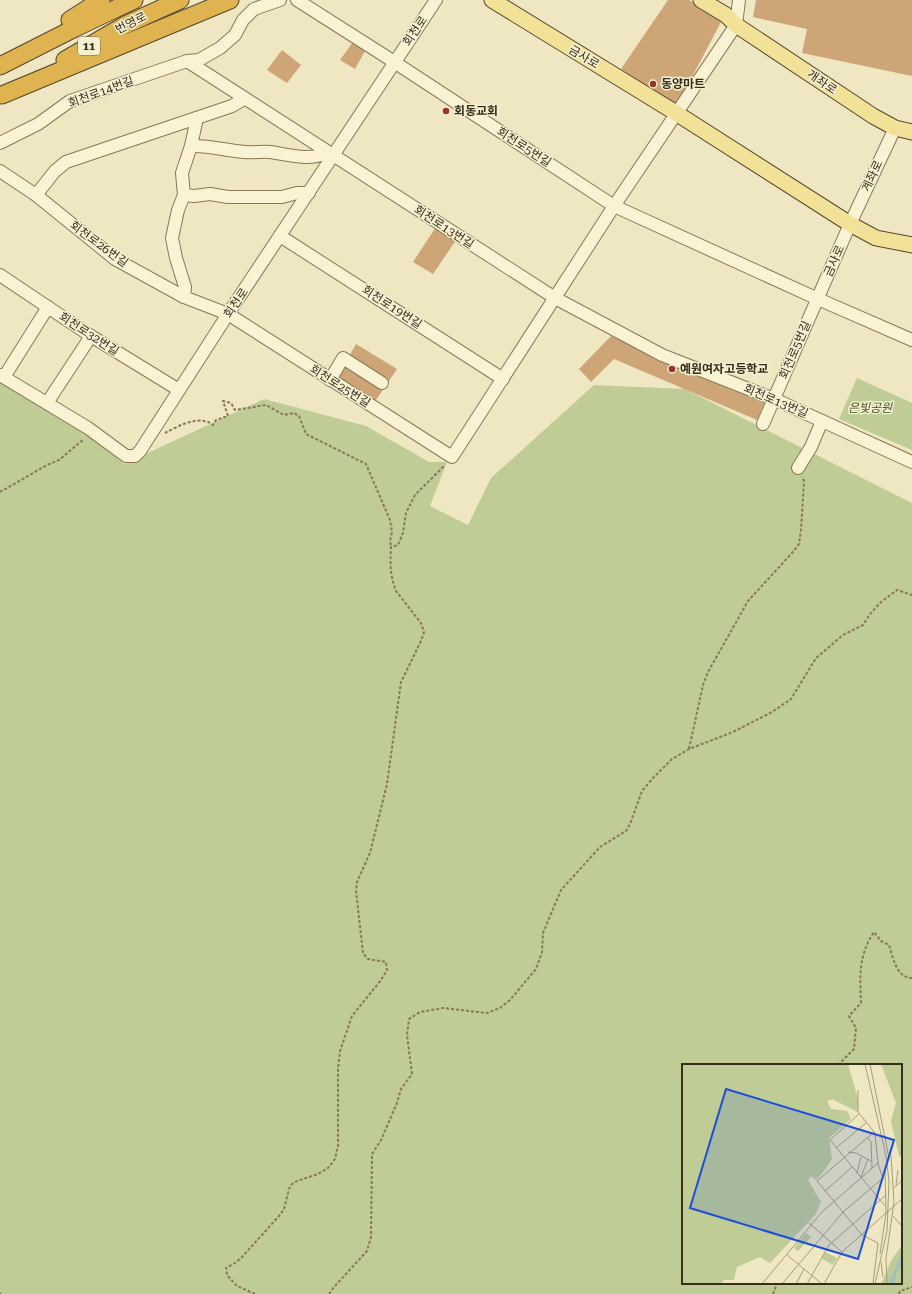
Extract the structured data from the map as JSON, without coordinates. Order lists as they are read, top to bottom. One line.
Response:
{"streets":{"highway":["번영로","11"],"main road":["금사로","개좌로"],"street":["회천로","회천로14번길","회천로5번길","계좌로","회천로13번길","회천로26번길","회천로19번길","회천로32번길","회천로25번길"]},"crossings":[["회천로","회천로5번길"],["회천로","회천로13번길"],["회천로","회천로26번길"],["회천로","회천로19번길"],["회천로","회천로32번길"],["회천로","회천로25번길"],["금사로","회천로5번길"],["금사로","계좌로"],["개좌로","계좌로"],["회천로5번길","회천로13번길"],["회천로26번길","회천로25번길"]],"parks":["은빛공원"],"places":["동양마트","회동교회","예원여자고등학교"]}
